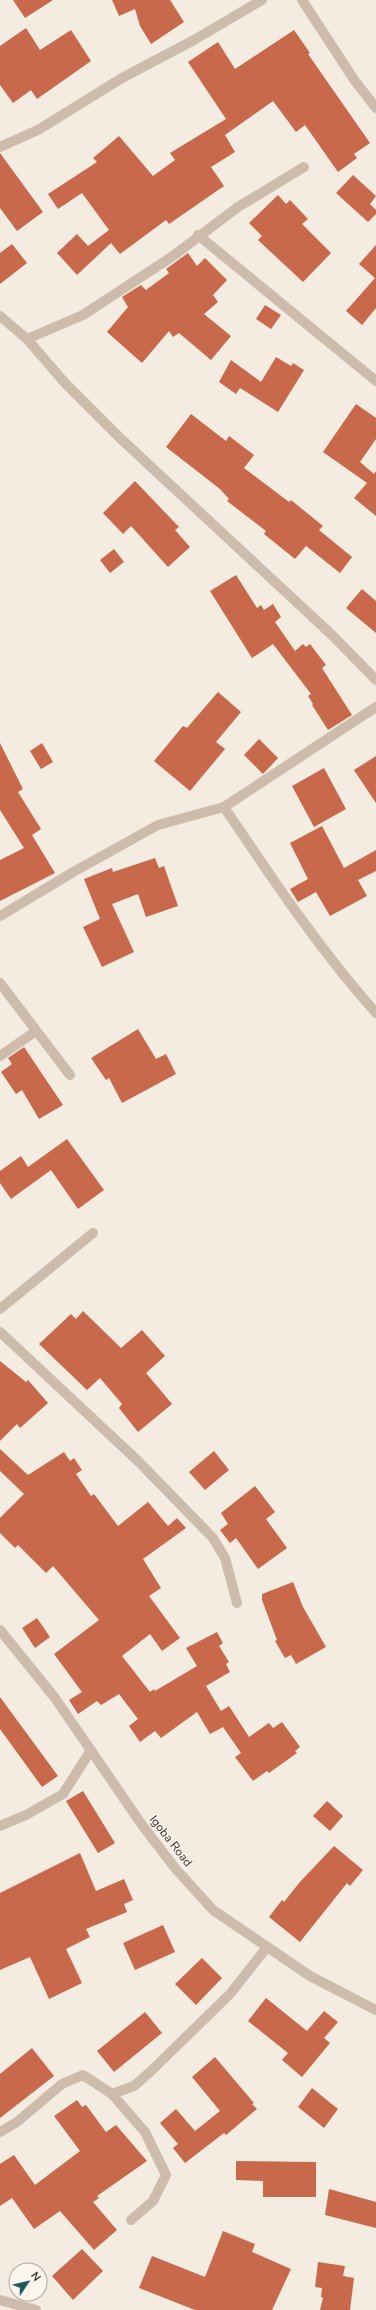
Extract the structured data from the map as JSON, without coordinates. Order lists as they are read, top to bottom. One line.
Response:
{"streets":{"street":["Igoba Road"]},"north":"top right"}
